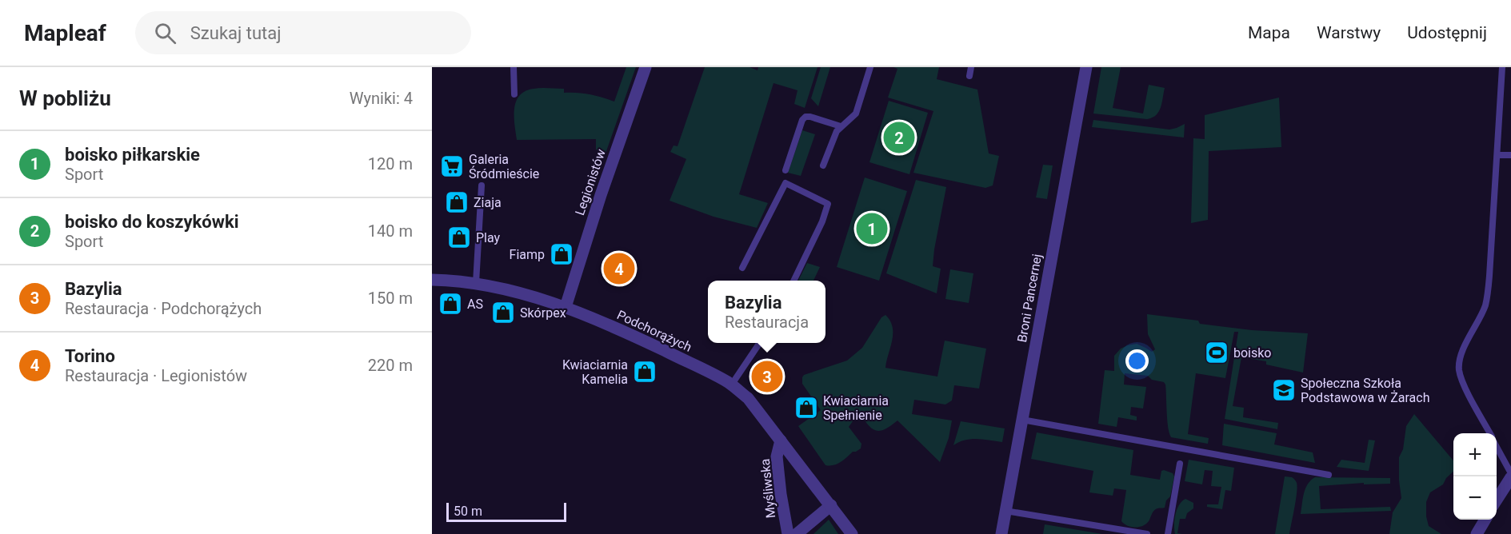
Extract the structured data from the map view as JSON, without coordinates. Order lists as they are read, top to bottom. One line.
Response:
{"streets":{"street":["Legionistów","Broni Pancernej","Podchorążych","Myśliwska"]},"crossings":[["Legionistów","Podchorążych"],["Podchorążych","Myśliwska"]],"places":{"supermarket":["Galeria Śródmieście"],"shop":["Ziaja","Play","Fiamp","AS","Skórpex","Kwiaciarnia Kamelia","Kwiaciarnia Spełnienie"],"sports":["boisko"],"school or university":["Społeczna Szkoła Podstawowa w Żarach"]},"scale_bar":"50 m","page":{"header":"Mapleaf","search":"Szukaj tutaj","nav":["Mapa","Warstwy","Udostępnij"],"heading":["W pobliżu","Wyniki: 4"],"pins":["2","1","4","3"],"list":[{"mark":"1","name":"boisko piłkarskie","note":"Sport","value":"120 m"},{"mark":"2","name":"boisko do koszykówki","note":"Sport","value":"140 m"},{"mark":"3","name":"Bazylia","note":"Restauracja · Podchorążych","value":"150 m"},{"mark":"4","name":"Torino","note":"Restauracja · Legionistów","value":"220 m"}],"popup":["Bazylia","Restauracja"],"map_buttons":["+","−"],"scale":"50 m"}}
